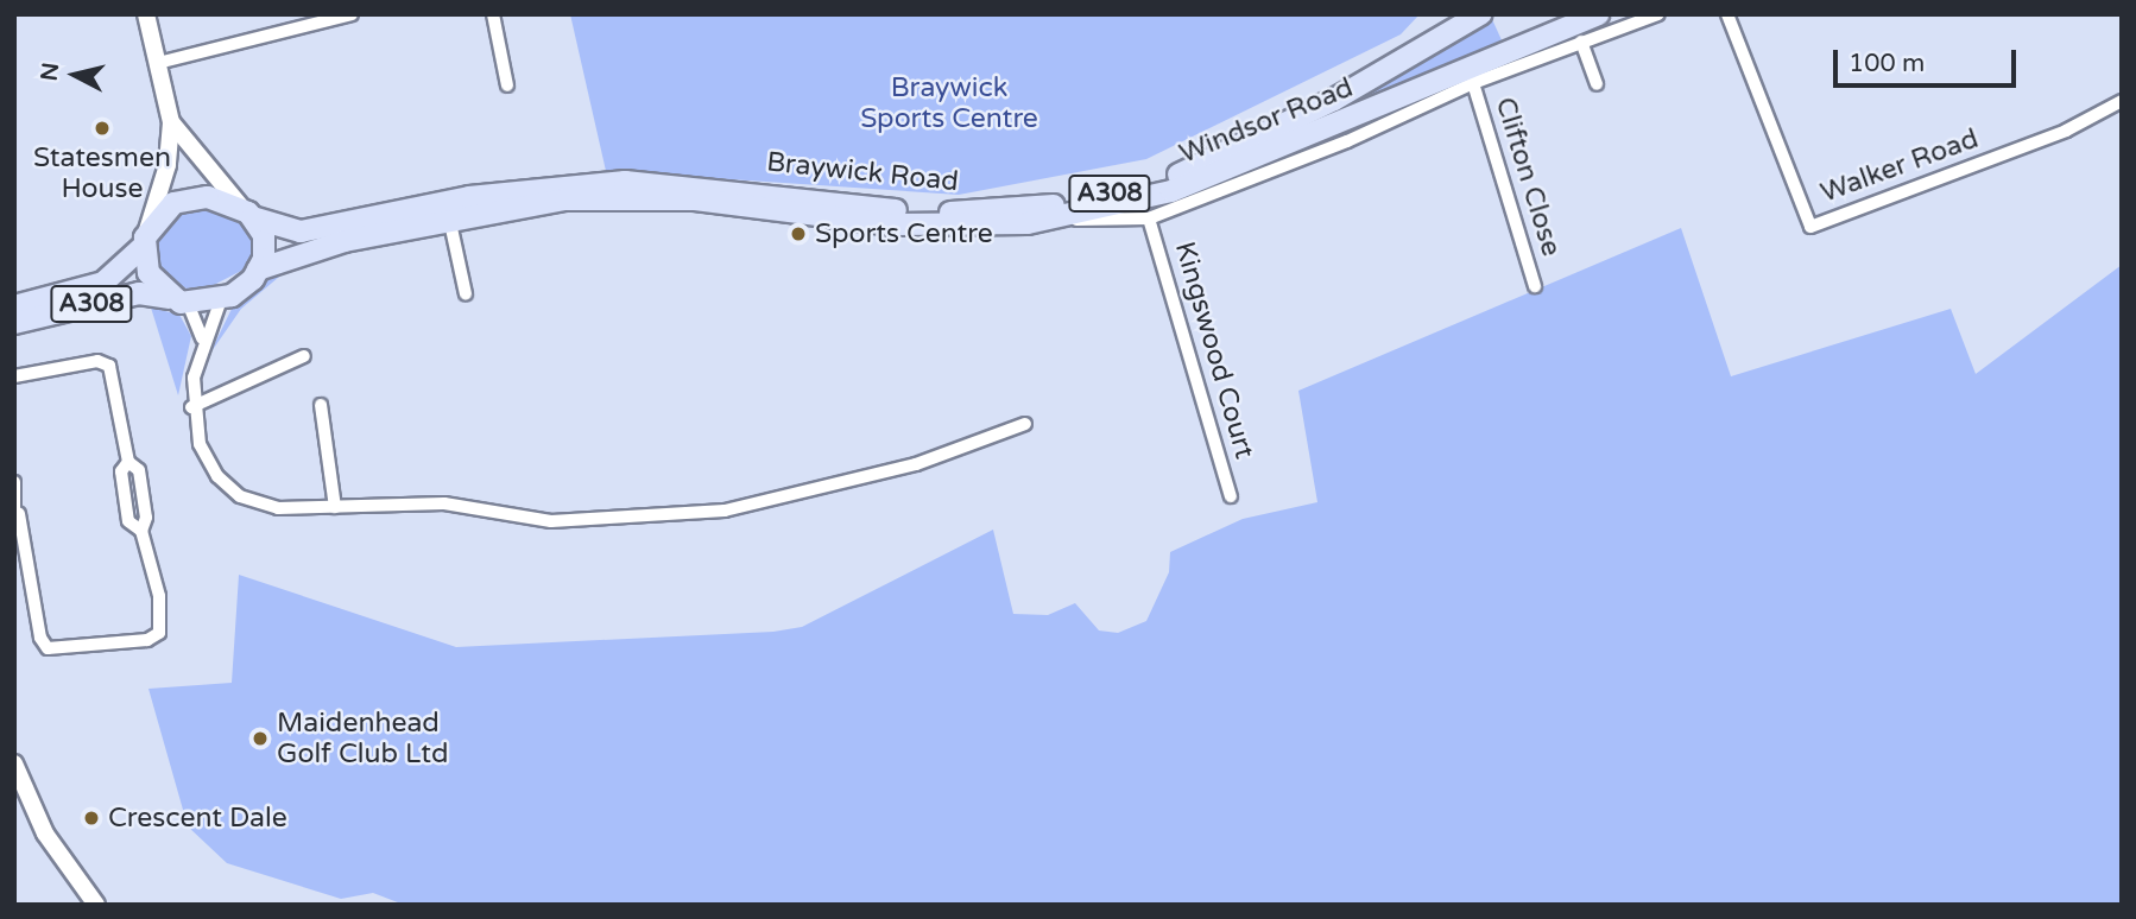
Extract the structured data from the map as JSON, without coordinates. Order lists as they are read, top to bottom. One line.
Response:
{"streets":{"main road":["Windsor Road","Braywick Road","A308"],"street":["Walker Road","Clifton Close","Kingswood Court"]},"crossings":[["Windsor Road","A308"],["Braywick Road","A308"]],"parks":["Braywick Sports Centre"],"places":["Statesmen House","Sports Centre","Maidenhead Golf Club Ltd","Crescent Dale"],"scale_bar":"100 m","north":"left"}
